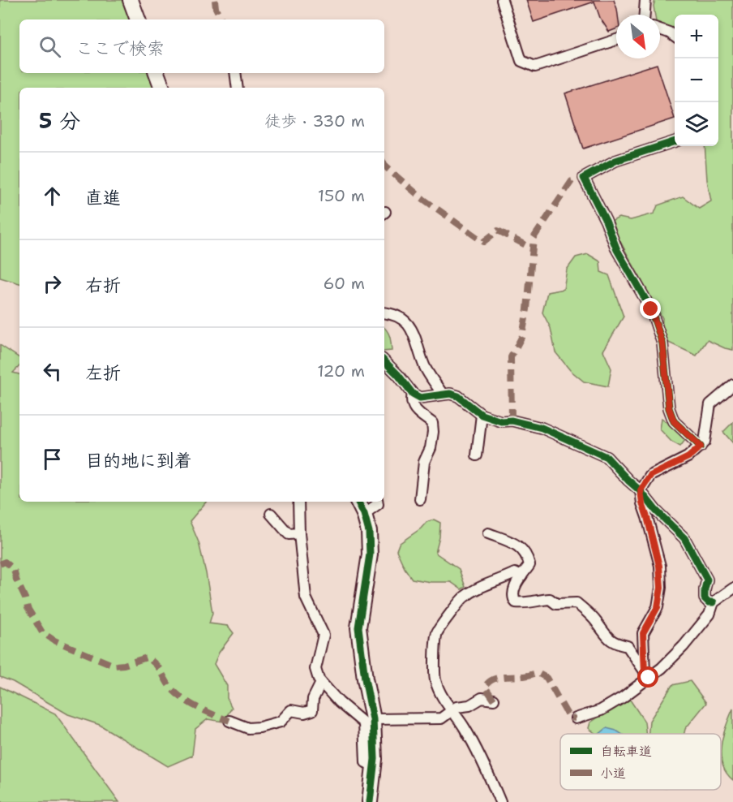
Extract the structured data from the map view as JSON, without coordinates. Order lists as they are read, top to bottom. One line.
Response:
{"legend":["自転車道","小道"],"north":"bottom right","page":{"map_buttons":["+","−"],"search":"ここで検索","heading":["5 分","徒歩 · 330 m"],"list":[["直進","150 m"],["右折","60 m"],["左折","120 m"],"目的地に到着"]}}
